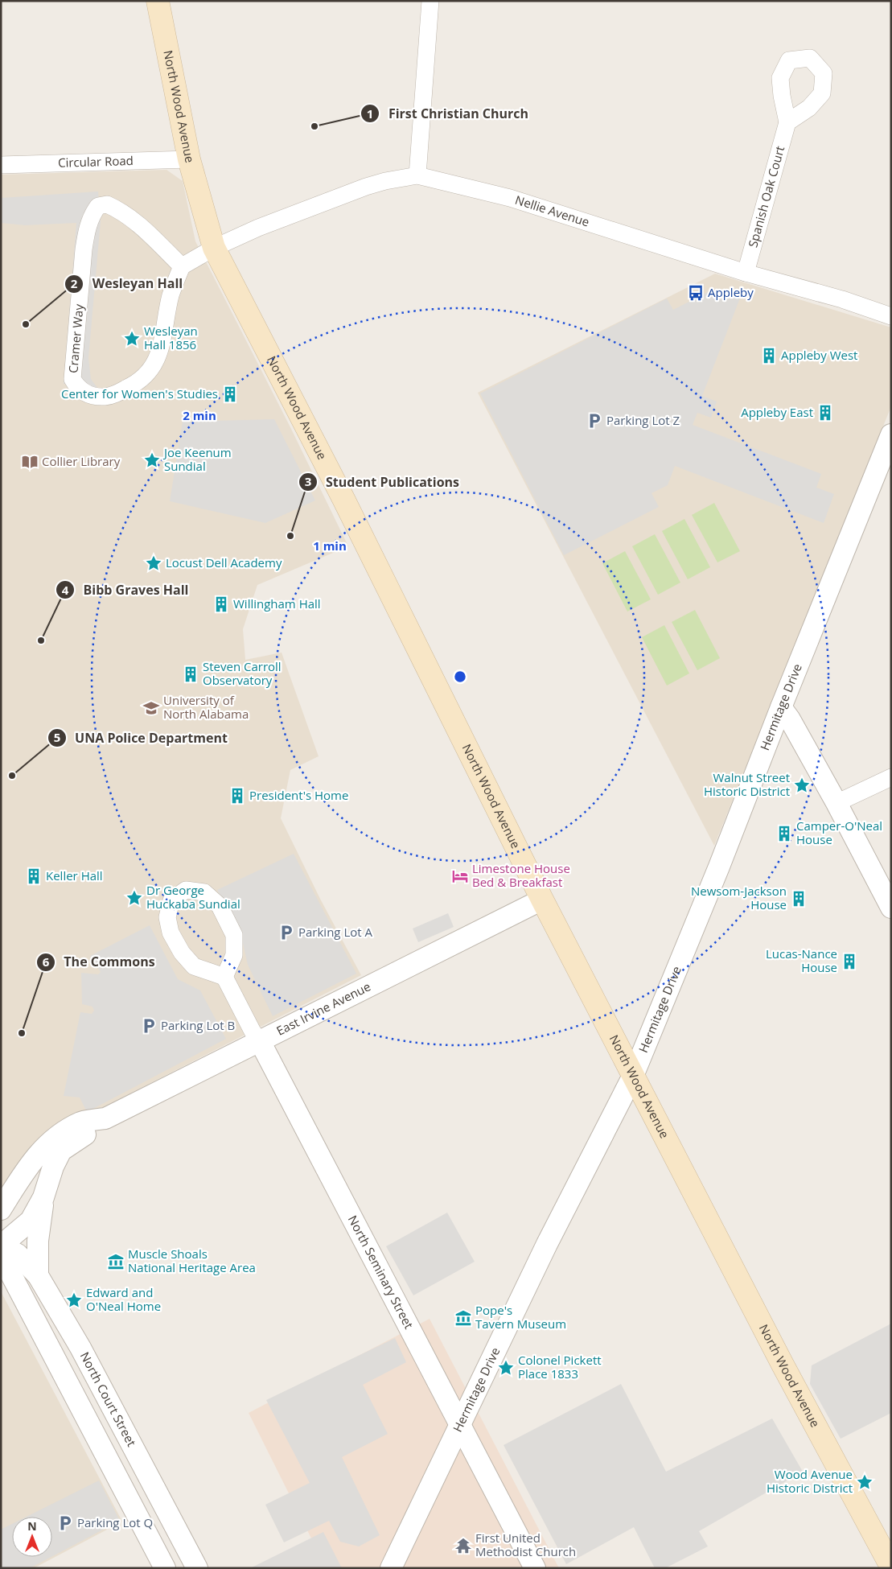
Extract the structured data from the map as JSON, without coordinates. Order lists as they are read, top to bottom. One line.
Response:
{"streets":{"main road":["North Wood Avenue"],"street":["Circular Road","Spanish Oak Court","Nellie Avenue","Cramer Way","Hermitage Drive","East Irvine Avenue","North Seminary Street","North Court Street"]},"crossings":[["North Wood Avenue","Circular Road"],["North Wood Avenue","Nellie Avenue"],["North Wood Avenue","Hermitage Drive"],["North Wood Avenue","East Irvine Avenue"],["Spanish Oak Court","Nellie Avenue"],["Hermitage Drive","North Seminary Street"],["East Irvine Avenue","North Seminary Street"],["East Irvine Avenue","North Court Street"]],"places":{"other":["First Christian Church","Wesleyan Hall","Student Publications","Bibb Graves Hall","UNA Police Department","The Commons"],"bus stop":["Appleby"],"place":["Wesleyan Hall 1856","Joe Keenum Sundial","Locust Dell Academy","Walnut Street Historic District","Dr George Huckaba Sundial","Edward and O'Neal Home","Colonel Pickett Place 1833","Wood Avenue Historic District"],"building":["Appleby West","Center for Women's Studies","Appleby East","Willingham Hall","Steven Carroll Observatory","President's Home","Camper-O'Neal House","Keller Hall","Newsom-Jackson House","Lucas-Nance House"],"parking":["Parking Lot Z","Parking Lot A","Parking Lot B","Parking Lot Q"],"library":["Collier Library"],"school or university":["University of North Alabama"],"hotel":["Limestone House Bed & Breakfast"],"museum":["Muscle Shoals National Heritage Area","Pope's Tavern Museum"],"temple":["First United Methodist Church"]},"north":"top","rings":["2 min","1 min"]}
